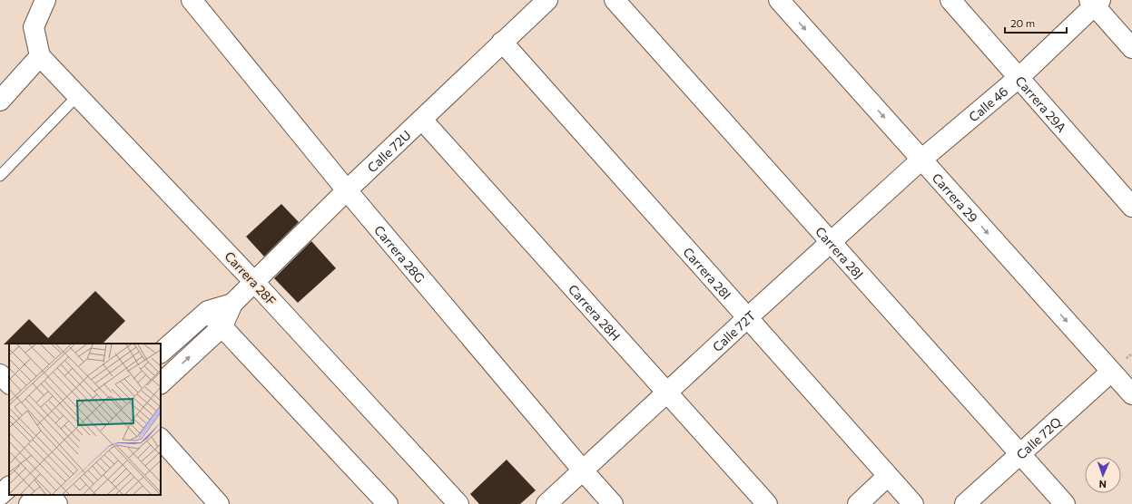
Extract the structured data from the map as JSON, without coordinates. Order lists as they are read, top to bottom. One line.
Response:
{"streets":{"street":["Calle 46","Carrera 29A","Calle 72U","Carrera 29","Carrera 28J","Carrera 28G","Carrera 28I","Carrera 28F","Carrera 28H","Calle 72T","Calle 72Q"]},"crossings":[["Calle 46","Carrera 29A"],["Calle 46","Carrera 29"],["Calle 46","Calle 72T"],["Calle 72U","Carrera 28G"],["Calle 72U","Carrera 28I"],["Calle 72U","Carrera 28F"],["Calle 72U","Carrera 28H"],["Carrera 29","Calle 72T"],["Carrera 29","Calle 72Q"],["Carrera 28J","Calle 72T"],["Carrera 28J","Calle 72Q"],["Carrera 28G","Calle 72T"],["Carrera 28I","Calle 72T"],["Carrera 28H","Calle 72T"]],"one_way":["Carrera 29"],"scale_bar":"20 m","north":"bottom"}
